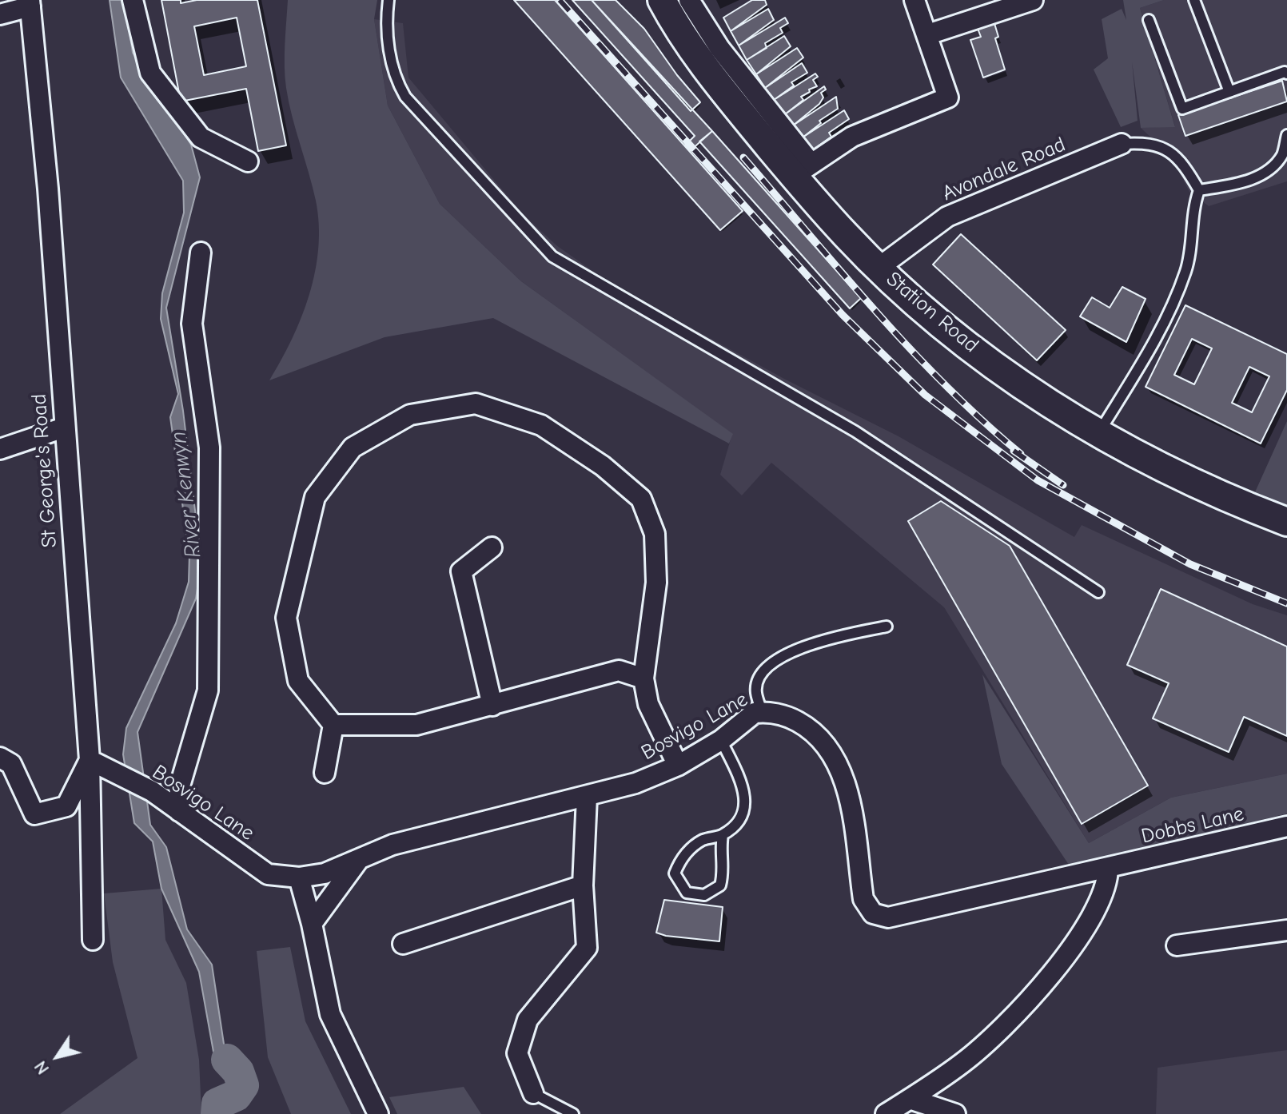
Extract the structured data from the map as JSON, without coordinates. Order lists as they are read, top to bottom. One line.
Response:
{"streets":{"street":["Avondale Road","Station Road","St George's Road","Bosvigo Lane","Dobbs Lane"]},"crossings":[["Avondale Road","Station Road"],["St George's Road","Bosvigo Lane"],["Bosvigo Lane","Dobbs Lane"]],"water":["River Kenwyn"],"north":"bottom left"}
